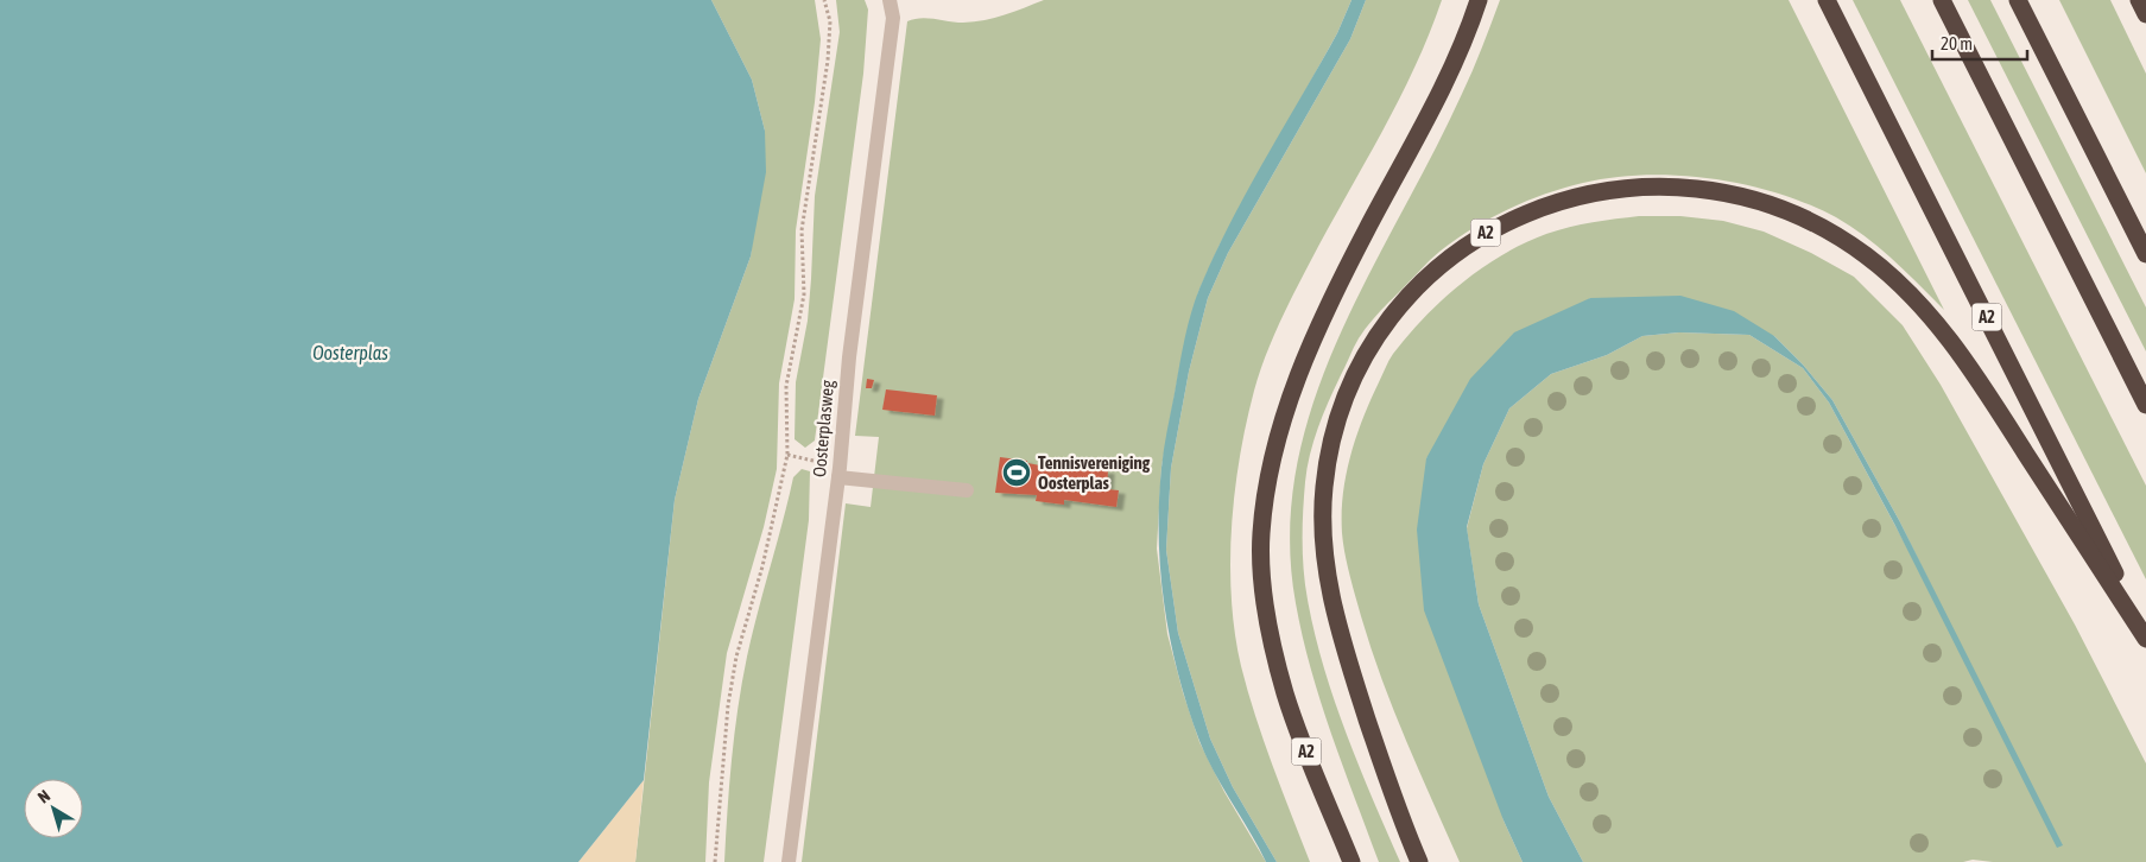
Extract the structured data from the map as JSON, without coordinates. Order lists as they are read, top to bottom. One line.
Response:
{"streets":{"highway":["A2"],"street":["Oosterplasweg"]},"water":["Oosterplas"],"places":{"sports":["Tennisvereniging Oosterplas"]},"scale_bar":"20 m","north":"top left"}
